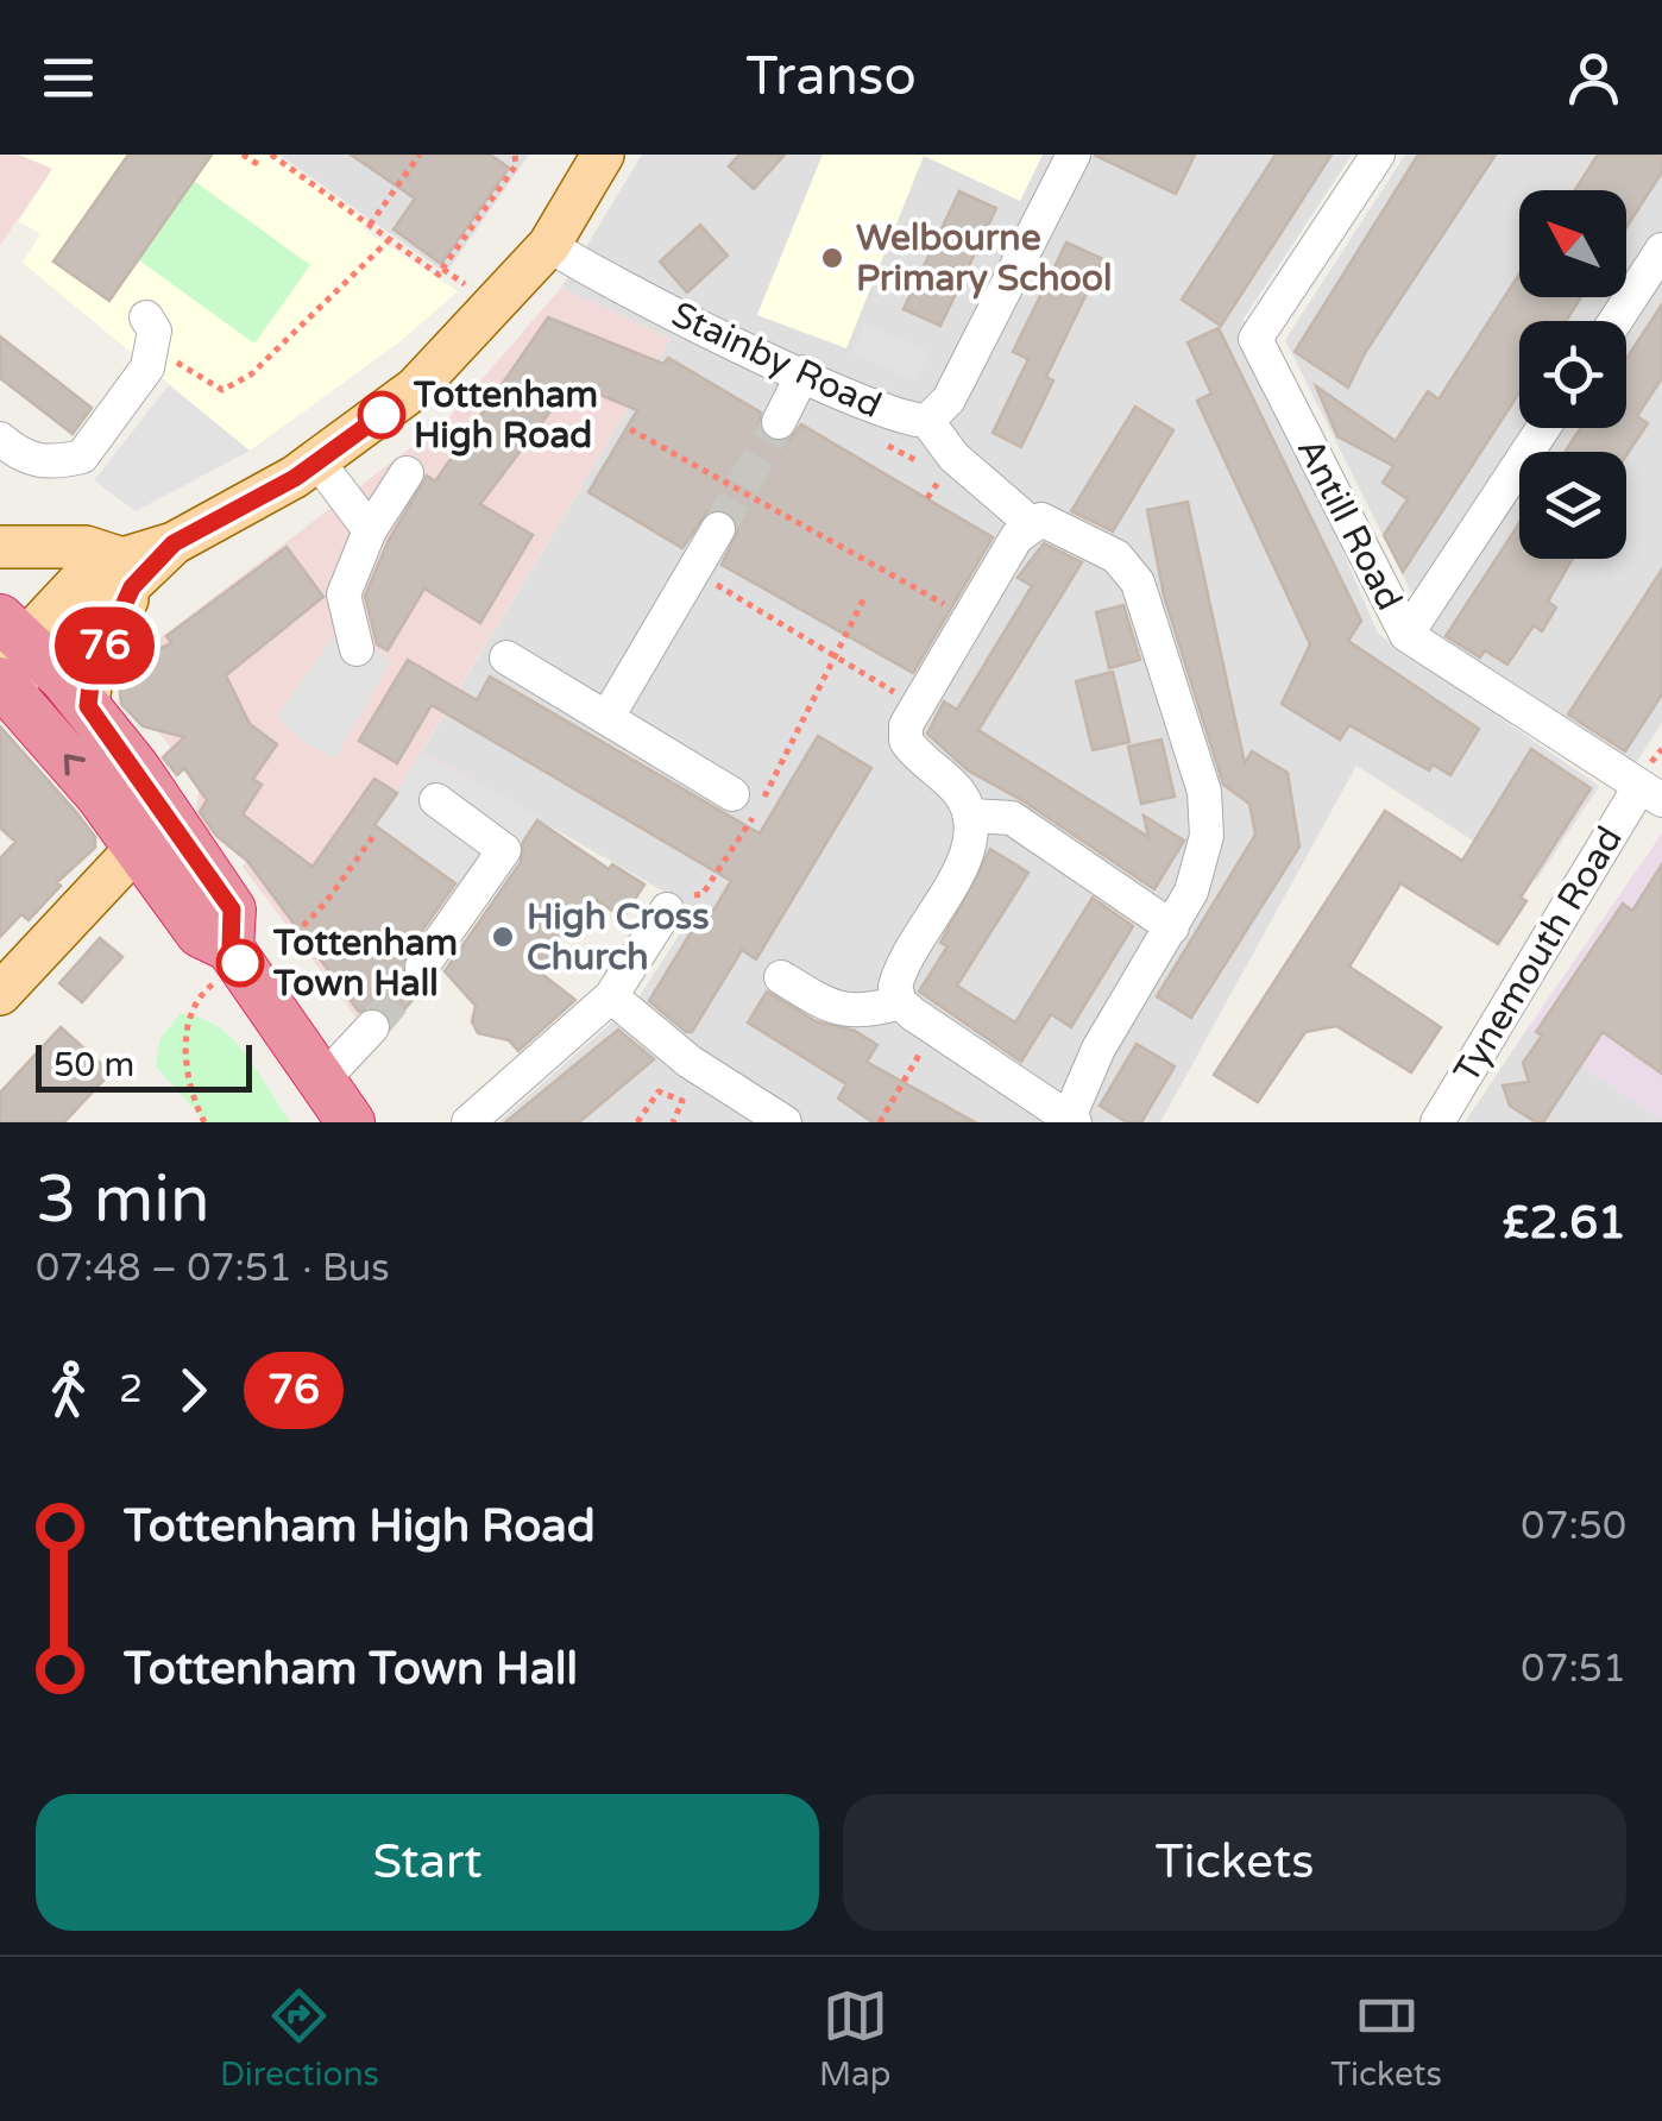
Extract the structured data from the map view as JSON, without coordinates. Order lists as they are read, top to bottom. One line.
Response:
{"streets":{"street":["Stainby Road","Antill Road","Tynemouth Road"]},"crossings":[["Antill Road","Tynemouth Road"]],"places":["Welbourne Primary School","Tottenham High Road","High Cross Church","Tottenham Town Hall"],"lines":["bus line 76"],"scale_bar":"50 m","north":"top left","page":{"header":"Transo","on_map":"76","scale":"50 m","heading":["3 min","07:48 – 07:51 · Bus","£2.61"],"legs":["2","76"],"list":[{"name":"Tottenham High Road","value":"07:50"},{"name":"Tottenham Town Hall","value":"07:51"}],"buttons":["Start","Tickets"],"tabs":["Directions","Map","Tickets"]}}
